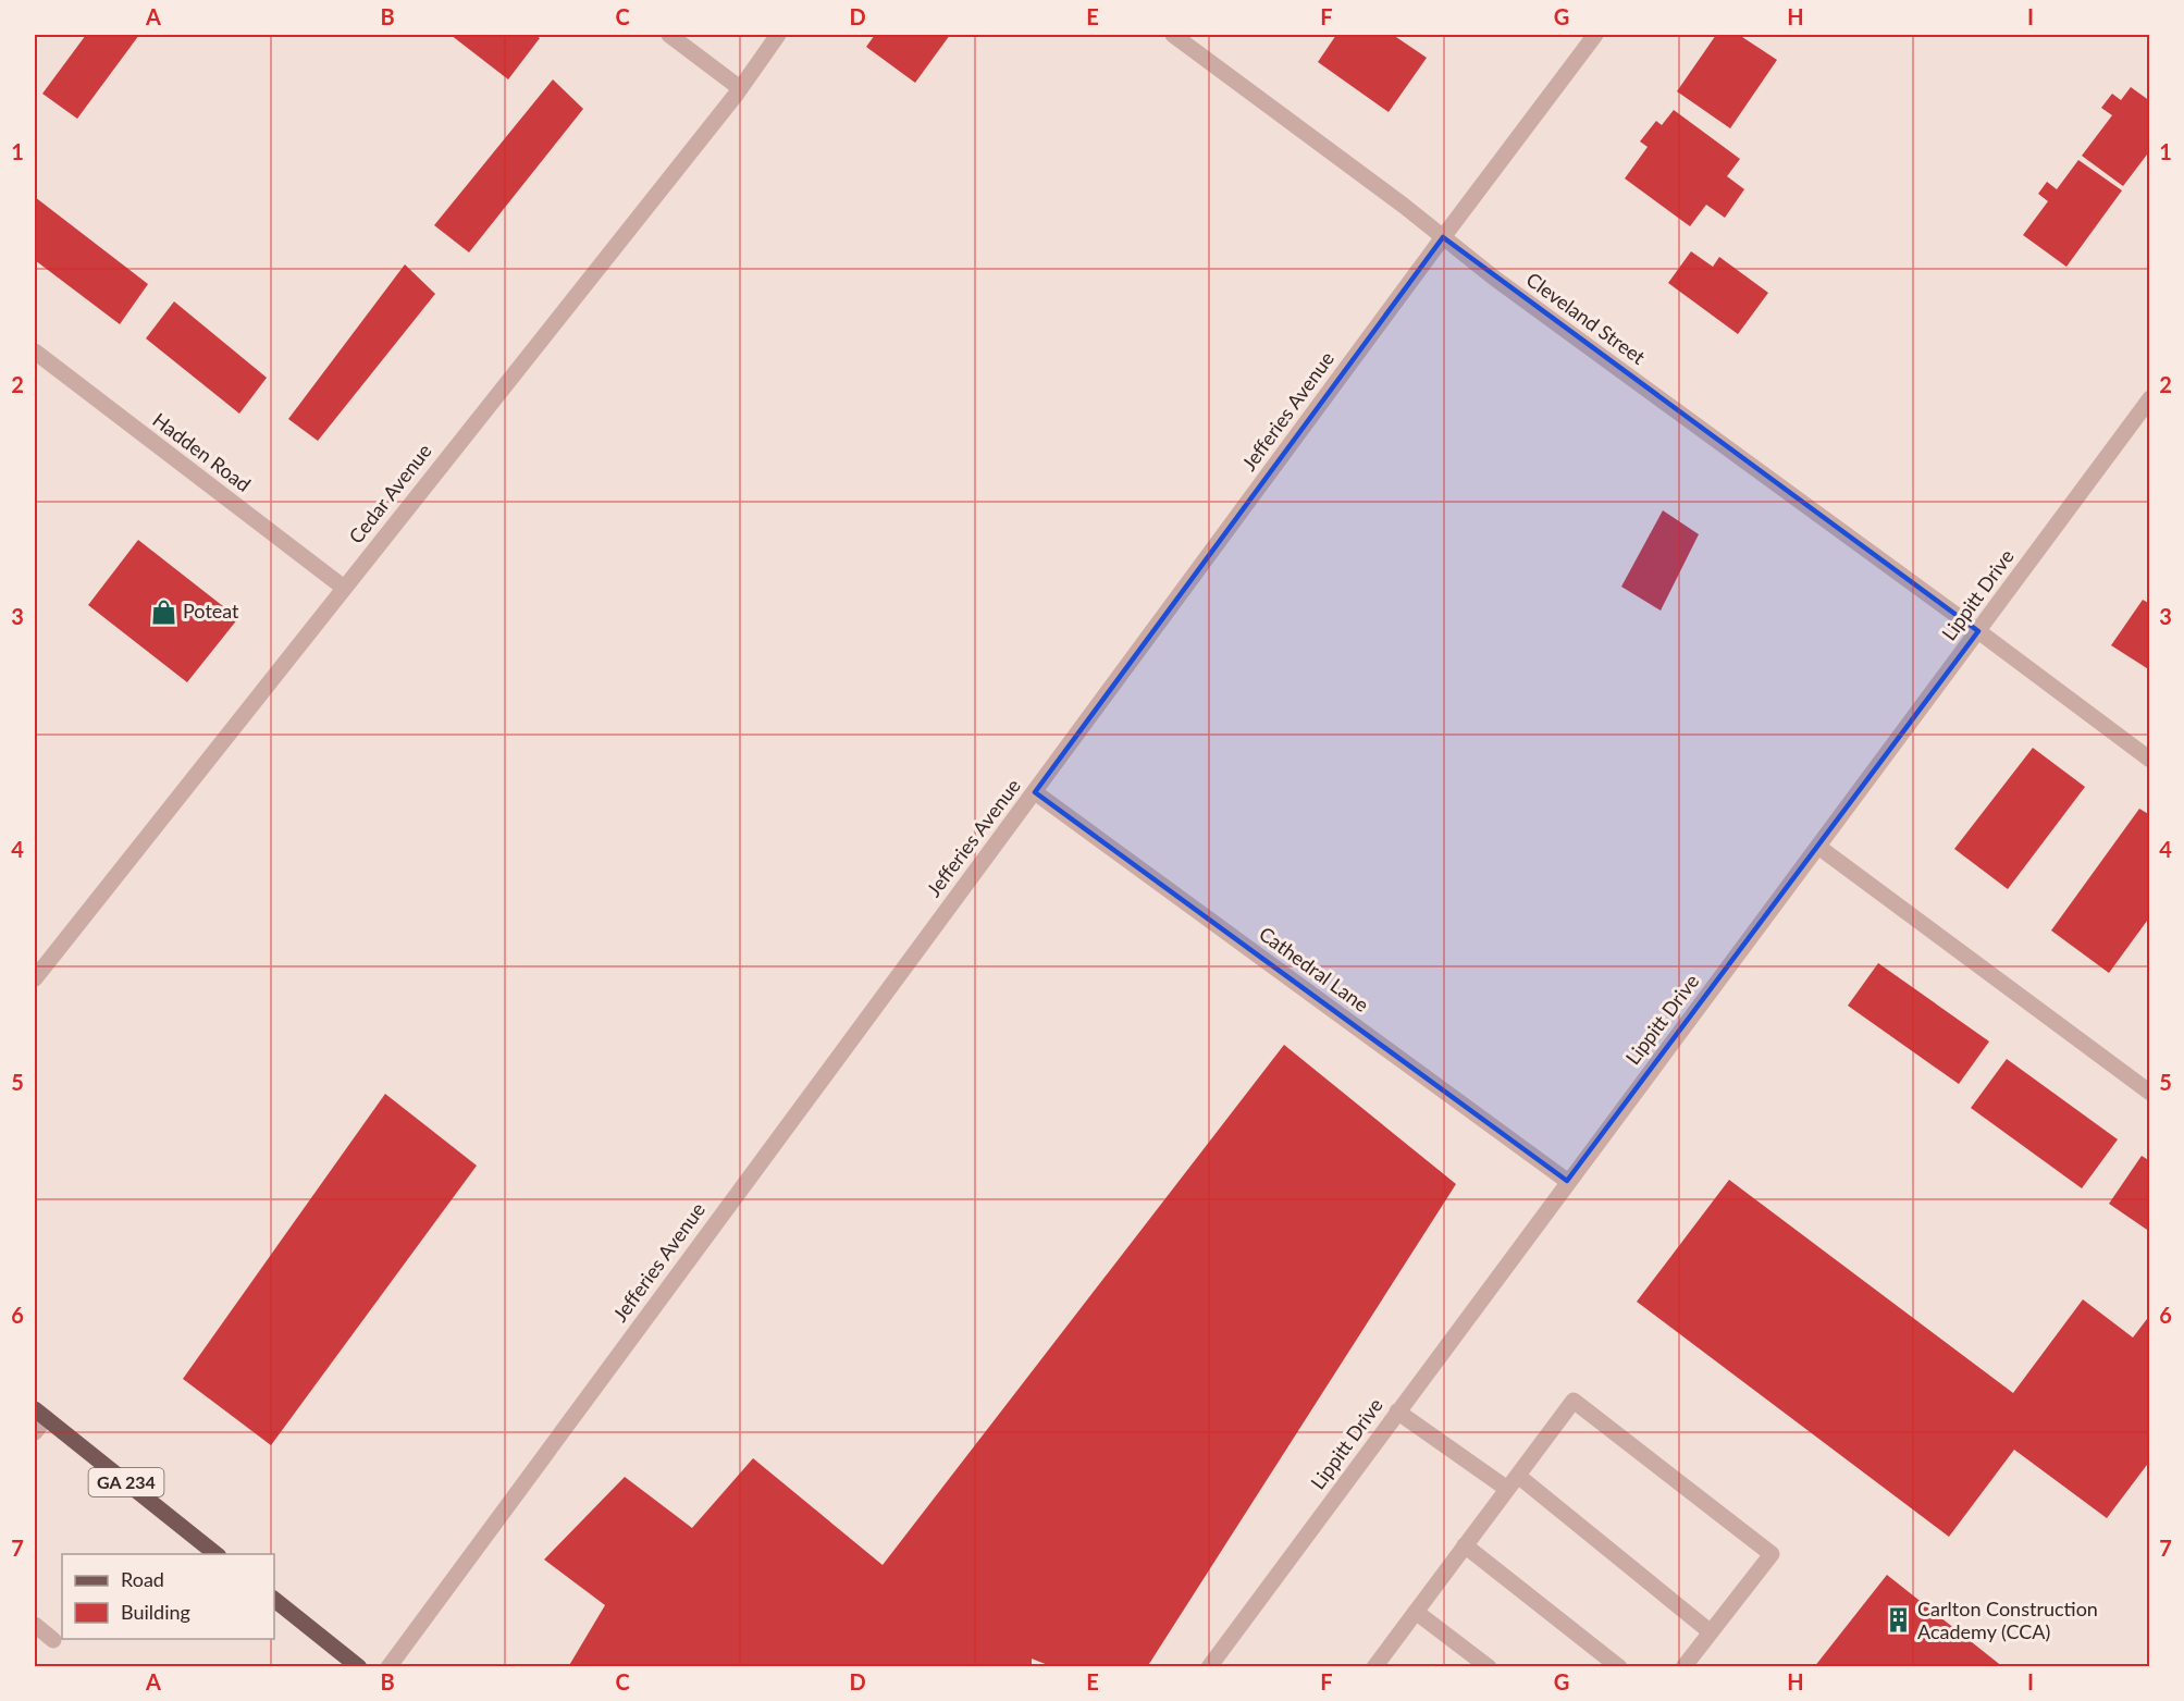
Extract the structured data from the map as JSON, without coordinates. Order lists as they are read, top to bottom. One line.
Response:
{"streets":{"main road":["GA 234"],"street":["Cleveland Street","Jefferies Avenue","Hadden Road","Cedar Avenue","Lippitt Drive","Cathedral Lane"]},"crossings":[["Cleveland Street","Jefferies Avenue"],["Cleveland Street","Lippitt Drive"],["Jefferies Avenue","Cathedral Lane"],["Hadden Road","Cedar Avenue"],["Lippitt Drive","Cathedral Lane"]],"places":{"shop":["Poteat"],"building":["Carlton Construction Academy (CCA)"]},"legend":["Road","Building"],"grid":{"columns":["A","B","C","D","E","F","G","H","I"],"rows":["1","2","3","4","5","6","7"]}}
